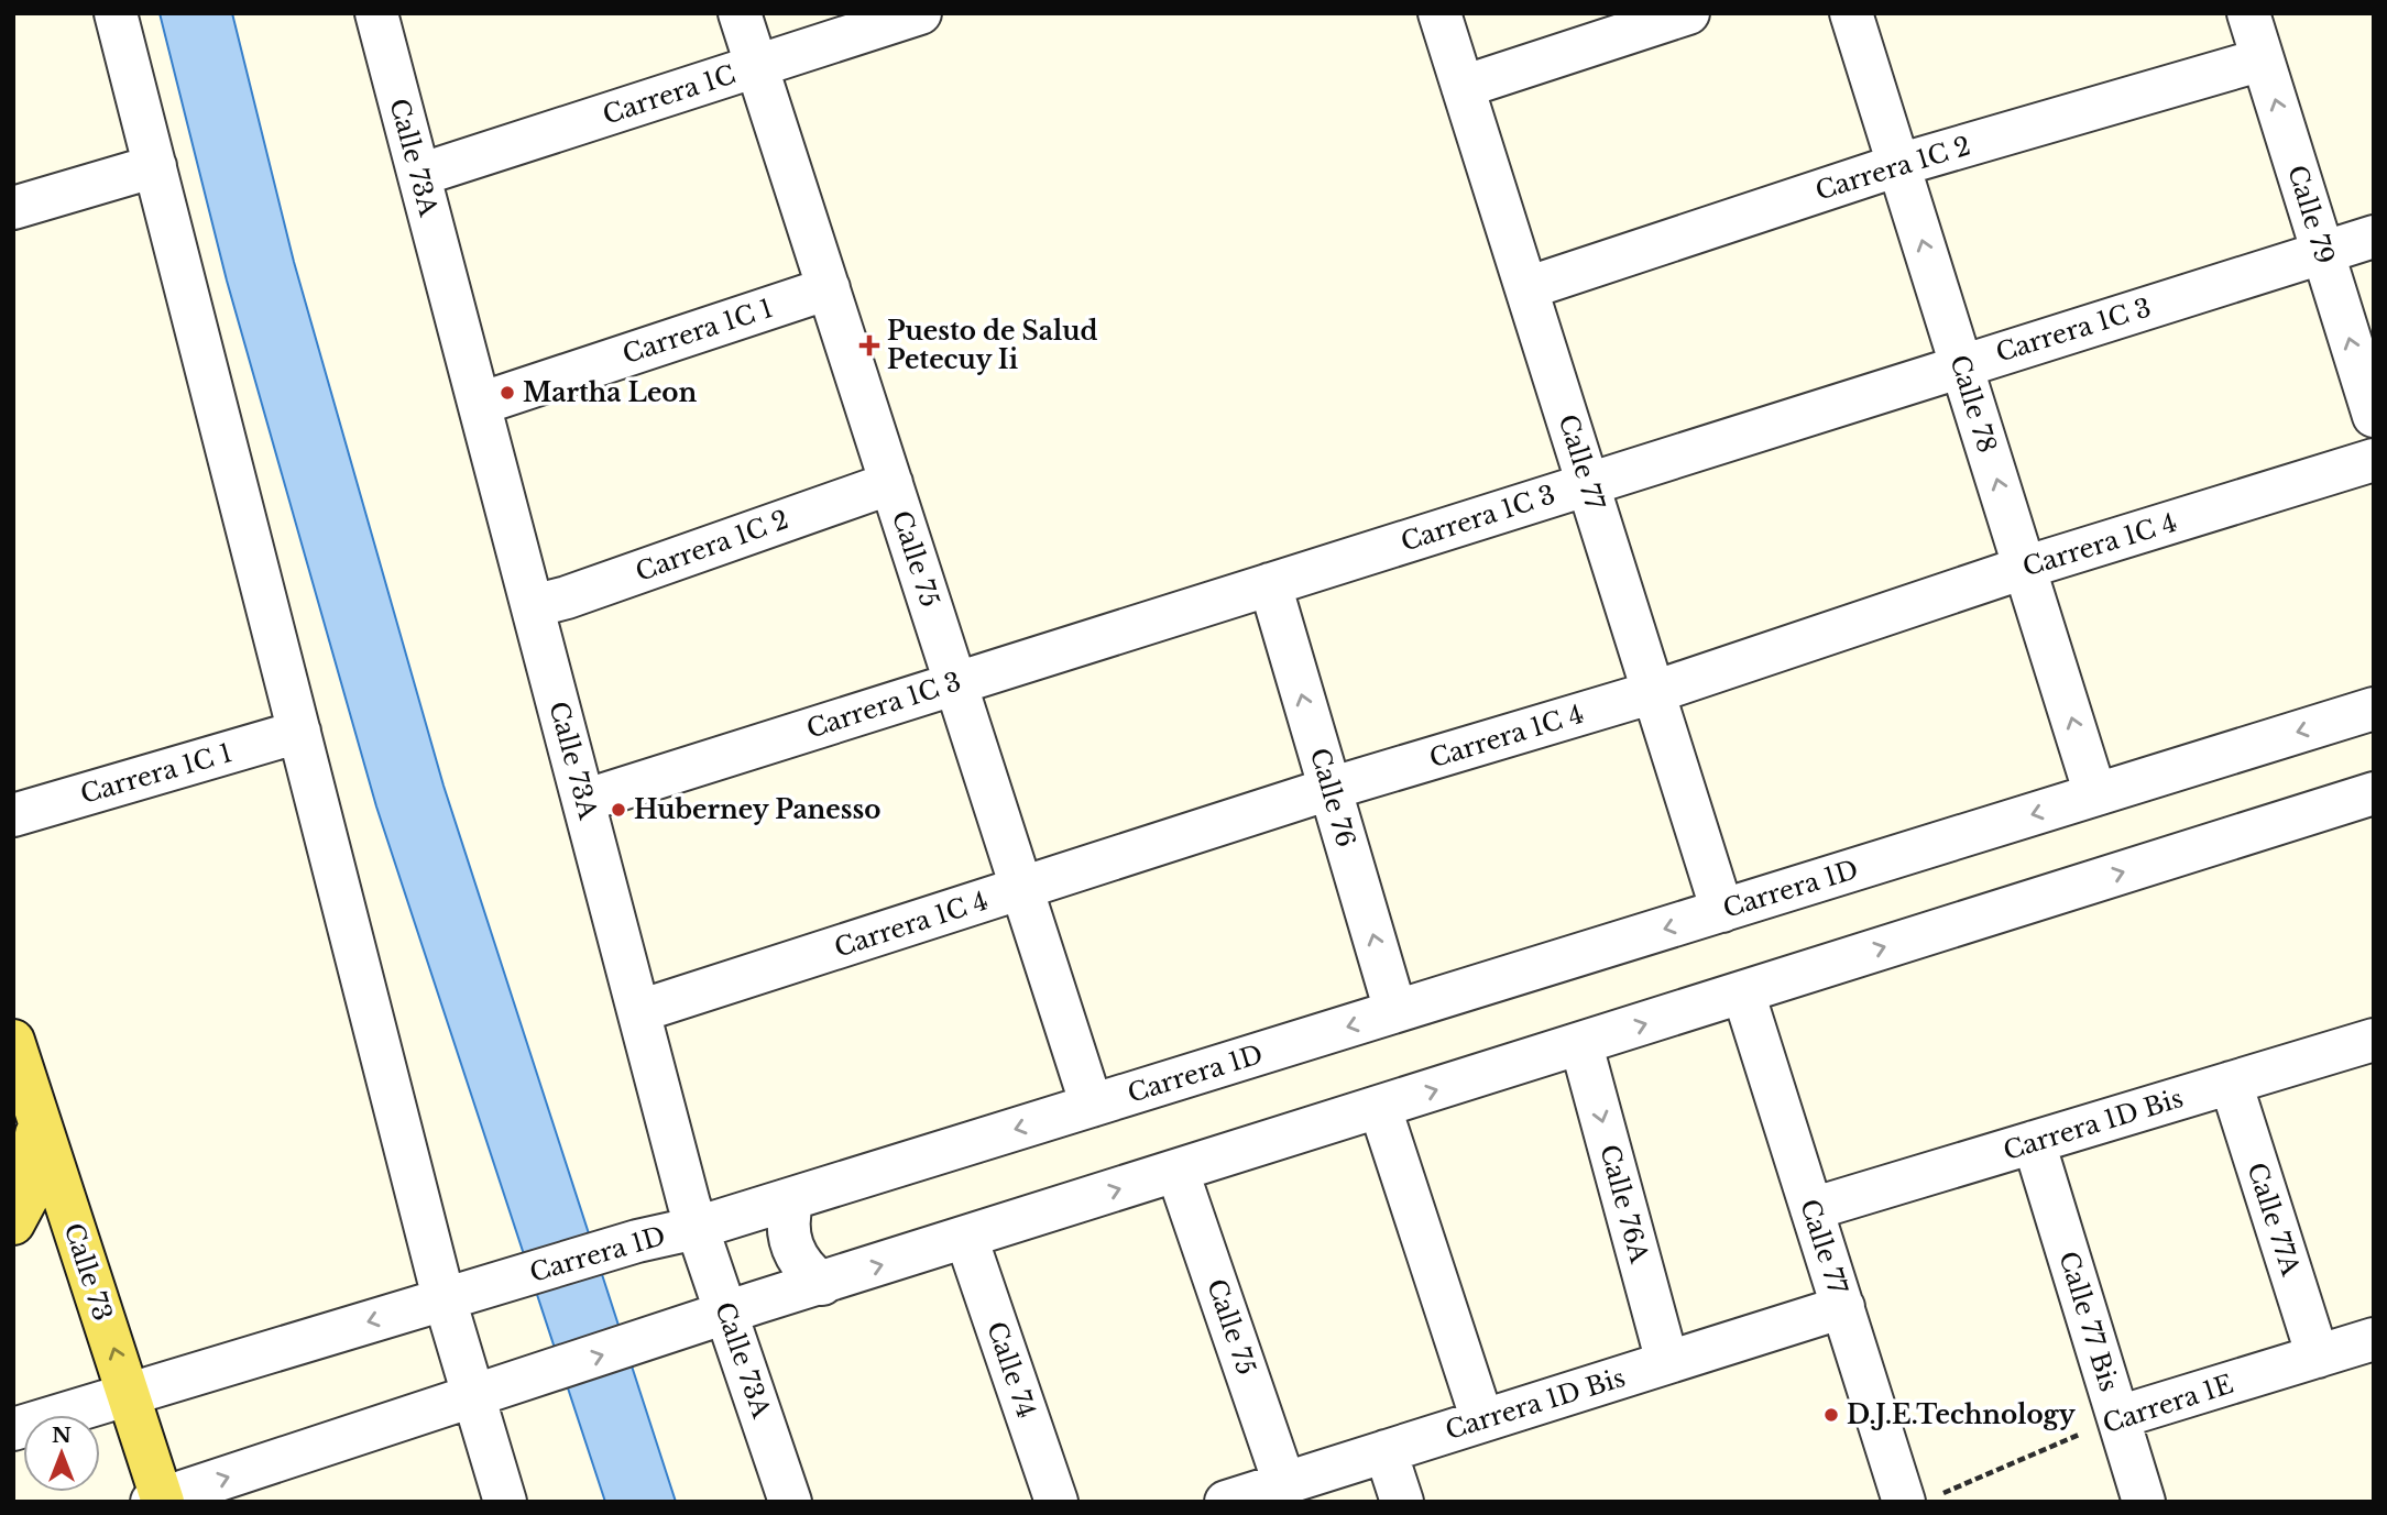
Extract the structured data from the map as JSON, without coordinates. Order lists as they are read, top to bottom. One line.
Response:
{"streets":{"main road":["Calle 73"],"street":["Carrera 1C","Calle 73A","Carrera 1C 2","Calle 79","Carrera 1C 3","Carrera 1C 1","Calle 78","Calle 77","Carrera 1C 4","Calle 75","Calle 76","Carrera 1D","Carrera 1D Bis","Calle 76A","Calle 77A","Calle 77 Bis","Calle 74","Carrera 1E"]},"crossings":[["Carrera 1C","Calle 73A"],["Carrera 1C","Calle 75"],["Calle 73A","Carrera 1C 2"],["Calle 73A","Carrera 1C 3"],["Calle 73A","Carrera 1C 1"],["Calle 73A","Carrera 1C 4"],["Calle 73A","Carrera 1D"],["Carrera 1C 2","Calle 79"],["Carrera 1C 2","Calle 78"],["Carrera 1C 2","Calle 77"],["Carrera 1C 2","Calle 75"],["Calle 79","Carrera 1C 3"],["Carrera 1C 3","Calle 78"],["Carrera 1C 3","Calle 77"],["Carrera 1C 3","Calle 75"],["Carrera 1C 3","Calle 76"],["Carrera 1C 1","Calle 75"],["Calle 78","Carrera 1C 4"],["Calle 78","Carrera 1D"],["Calle 77","Carrera 1C 4"],["Calle 77","Carrera 1D"],["Calle 77","Carrera 1D Bis"],["Calle 77","Carrera 1E"],["Carrera 1C 4","Calle 75"],["Carrera 1C 4","Calle 76"],["Calle 75","Carrera 1D"],["Calle 75","Carrera 1D Bis"],["Calle 76","Carrera 1D"],["Carrera 1D","Calle 73"],["Carrera 1D Bis","Calle 76A"],["Carrera 1D Bis","Calle 77A"],["Carrera 1D Bis","Calle 77 Bis"],["Calle 77A","Carrera 1E"],["Calle 77 Bis","Carrera 1E"]],"one_way":["Calle 79","Calle 78","Calle 76","Calle 73"],"places":{"health":["Puesto de Salud Petecuy Ii"],"other":["Martha Leon","Huberney Panesso","D.J.E.Technology"]},"north":"top"}
